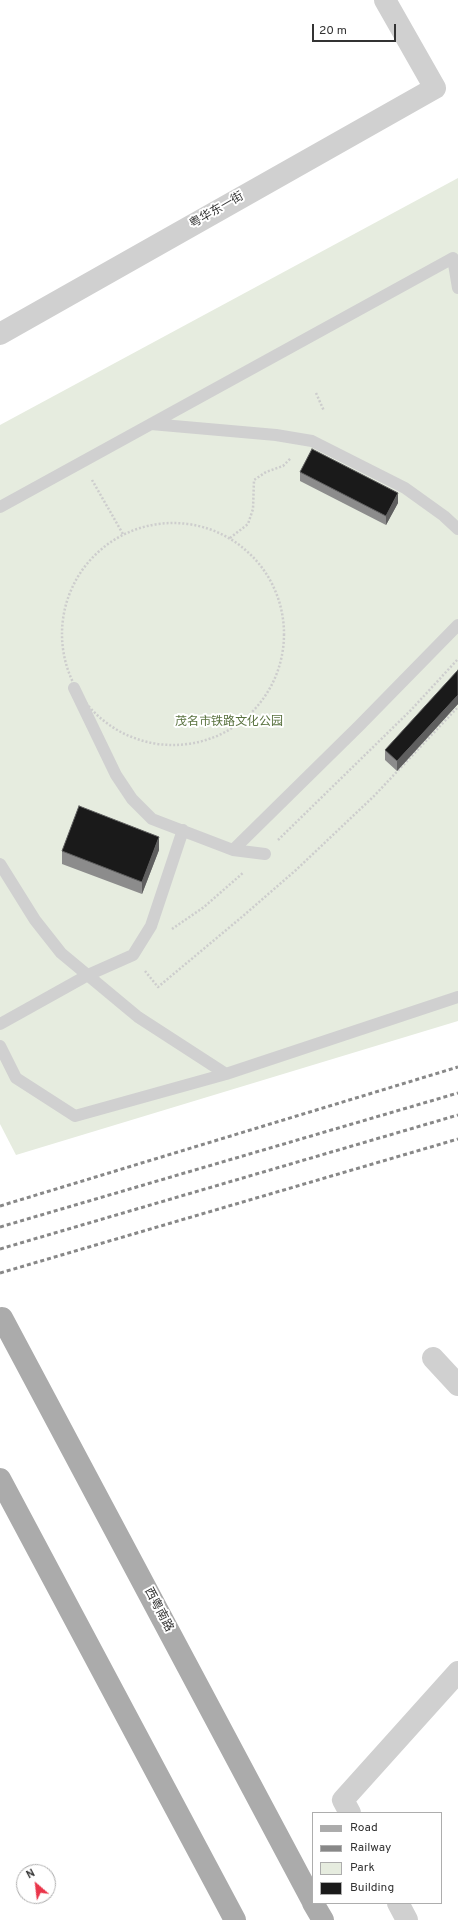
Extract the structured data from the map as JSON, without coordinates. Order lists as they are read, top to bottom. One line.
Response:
{"streets":{"main road":["西粤南路"],"street":["粤华东一街"]},"parks":["茂名市铁路文化公园"],"legend":["Road","Railway","Park","Building"],"scale_bar":"20 m","north":"top left"}
